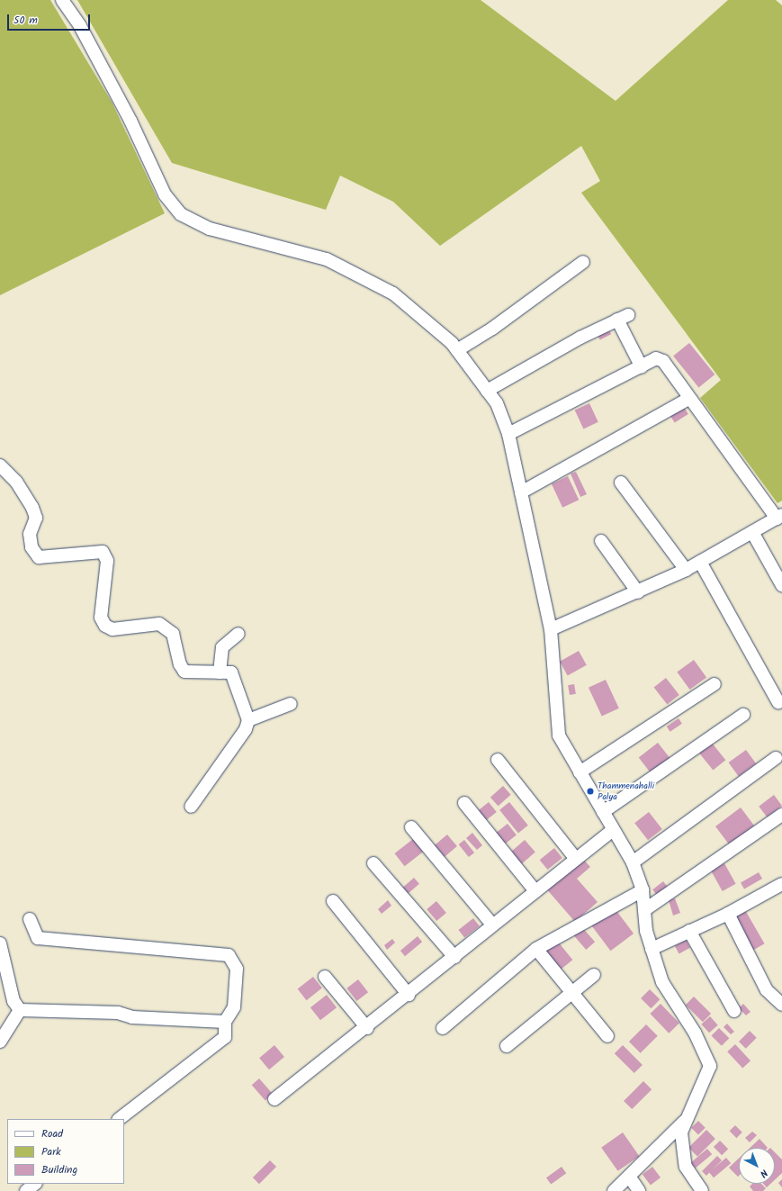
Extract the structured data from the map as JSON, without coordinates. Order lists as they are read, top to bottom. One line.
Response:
{"places":["Thammenahalli Palya"],"legend":["Road","Park","Building"],"scale_bar":"50 m","north":"bottom right"}
